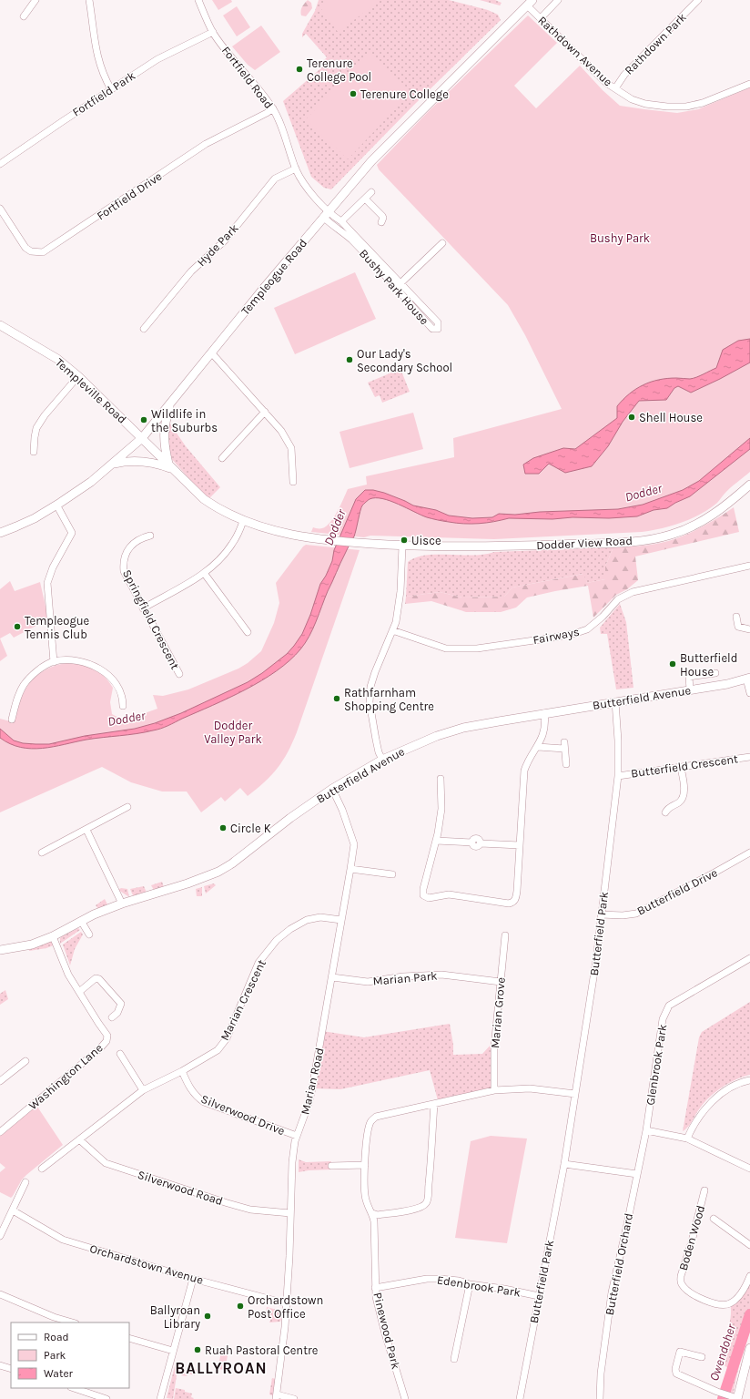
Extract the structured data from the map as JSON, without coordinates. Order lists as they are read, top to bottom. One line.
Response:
{"streets":{"main road":["Templeogue Road","Templeville Road","Dodder View Road","Butterfield Avenue"],"street":["Rathdown Park","Rathdown Avenue","Fortfield Road","Fortfield Park","Fortfield Drive","Hyde Park","Bushy Park House","Springfield Crescent","Fairways","Butterfield Crescent","Butterfield Drive","Butterfield Park","Marian Park","Marian Crescent","Marian Grove","Glenbrook Park","Washington Lane","Marian Road","Silverwood Drive","Silverwood Road","Boden Wood","Orchardstown Avenue","Butterfield Orchard","Edenbrook Park","Pinewood Park"]},"crossings":[["Rathdown Park","Rathdown Avenue"],["Rathdown Avenue","Templeogue Road"],["Fortfield Road","Fortfield Park"],["Fortfield Road","Fortfield Drive"],["Fortfield Road","Hyde Park"],["Fortfield Road","Templeogue Road"],["Fortfield Road","Bushy Park House"],["Templeogue Road","Bushy Park House"],["Templeogue Road","Templeville Road"],["Templeville Road","Dodder View Road"],["Butterfield Avenue","Butterfield Park"],["Butterfield Avenue","Washington Lane"],["Butterfield Avenue","Marian Road"],["Butterfield Crescent","Butterfield Park"],["Butterfield Drive","Butterfield Park"],["Butterfield Park","Edenbrook Park"],["Butterfield Park","Pinewood Park"],["Marian Park","Marian Grove"],["Marian Park","Marian Road"],["Marian Crescent","Marian Road"],["Marian Crescent","Silverwood Drive"],["Marian Crescent","Silverwood Road"],["Marian Grove","Pinewood Park"],["Glenbrook Park","Butterfield Orchard"],["Marian Road","Silverwood Drive"],["Marian Road","Silverwood Road"],["Marian Road","Orchardstown Avenue"],["Edenbrook Park","Pinewood Park"]],"districts":["BALLYROAN"],"water":["Dodder","Owendoher"],"parks":["Bushy Park","Dodder Valley Park"],"places":["Terenure College Pool","Terenure College","Our Lady's Secondary School","Shell House","Wildlife in the Suburbs","Uisce","Templeogue Tennis Club","Butterfield House","Rathfarnham Shopping Centre","Circle K","Orchardstown Post Office","Ballyroan Library","Ruah Pastoral Centre"],"legend":["Road","Park","Water"]}
